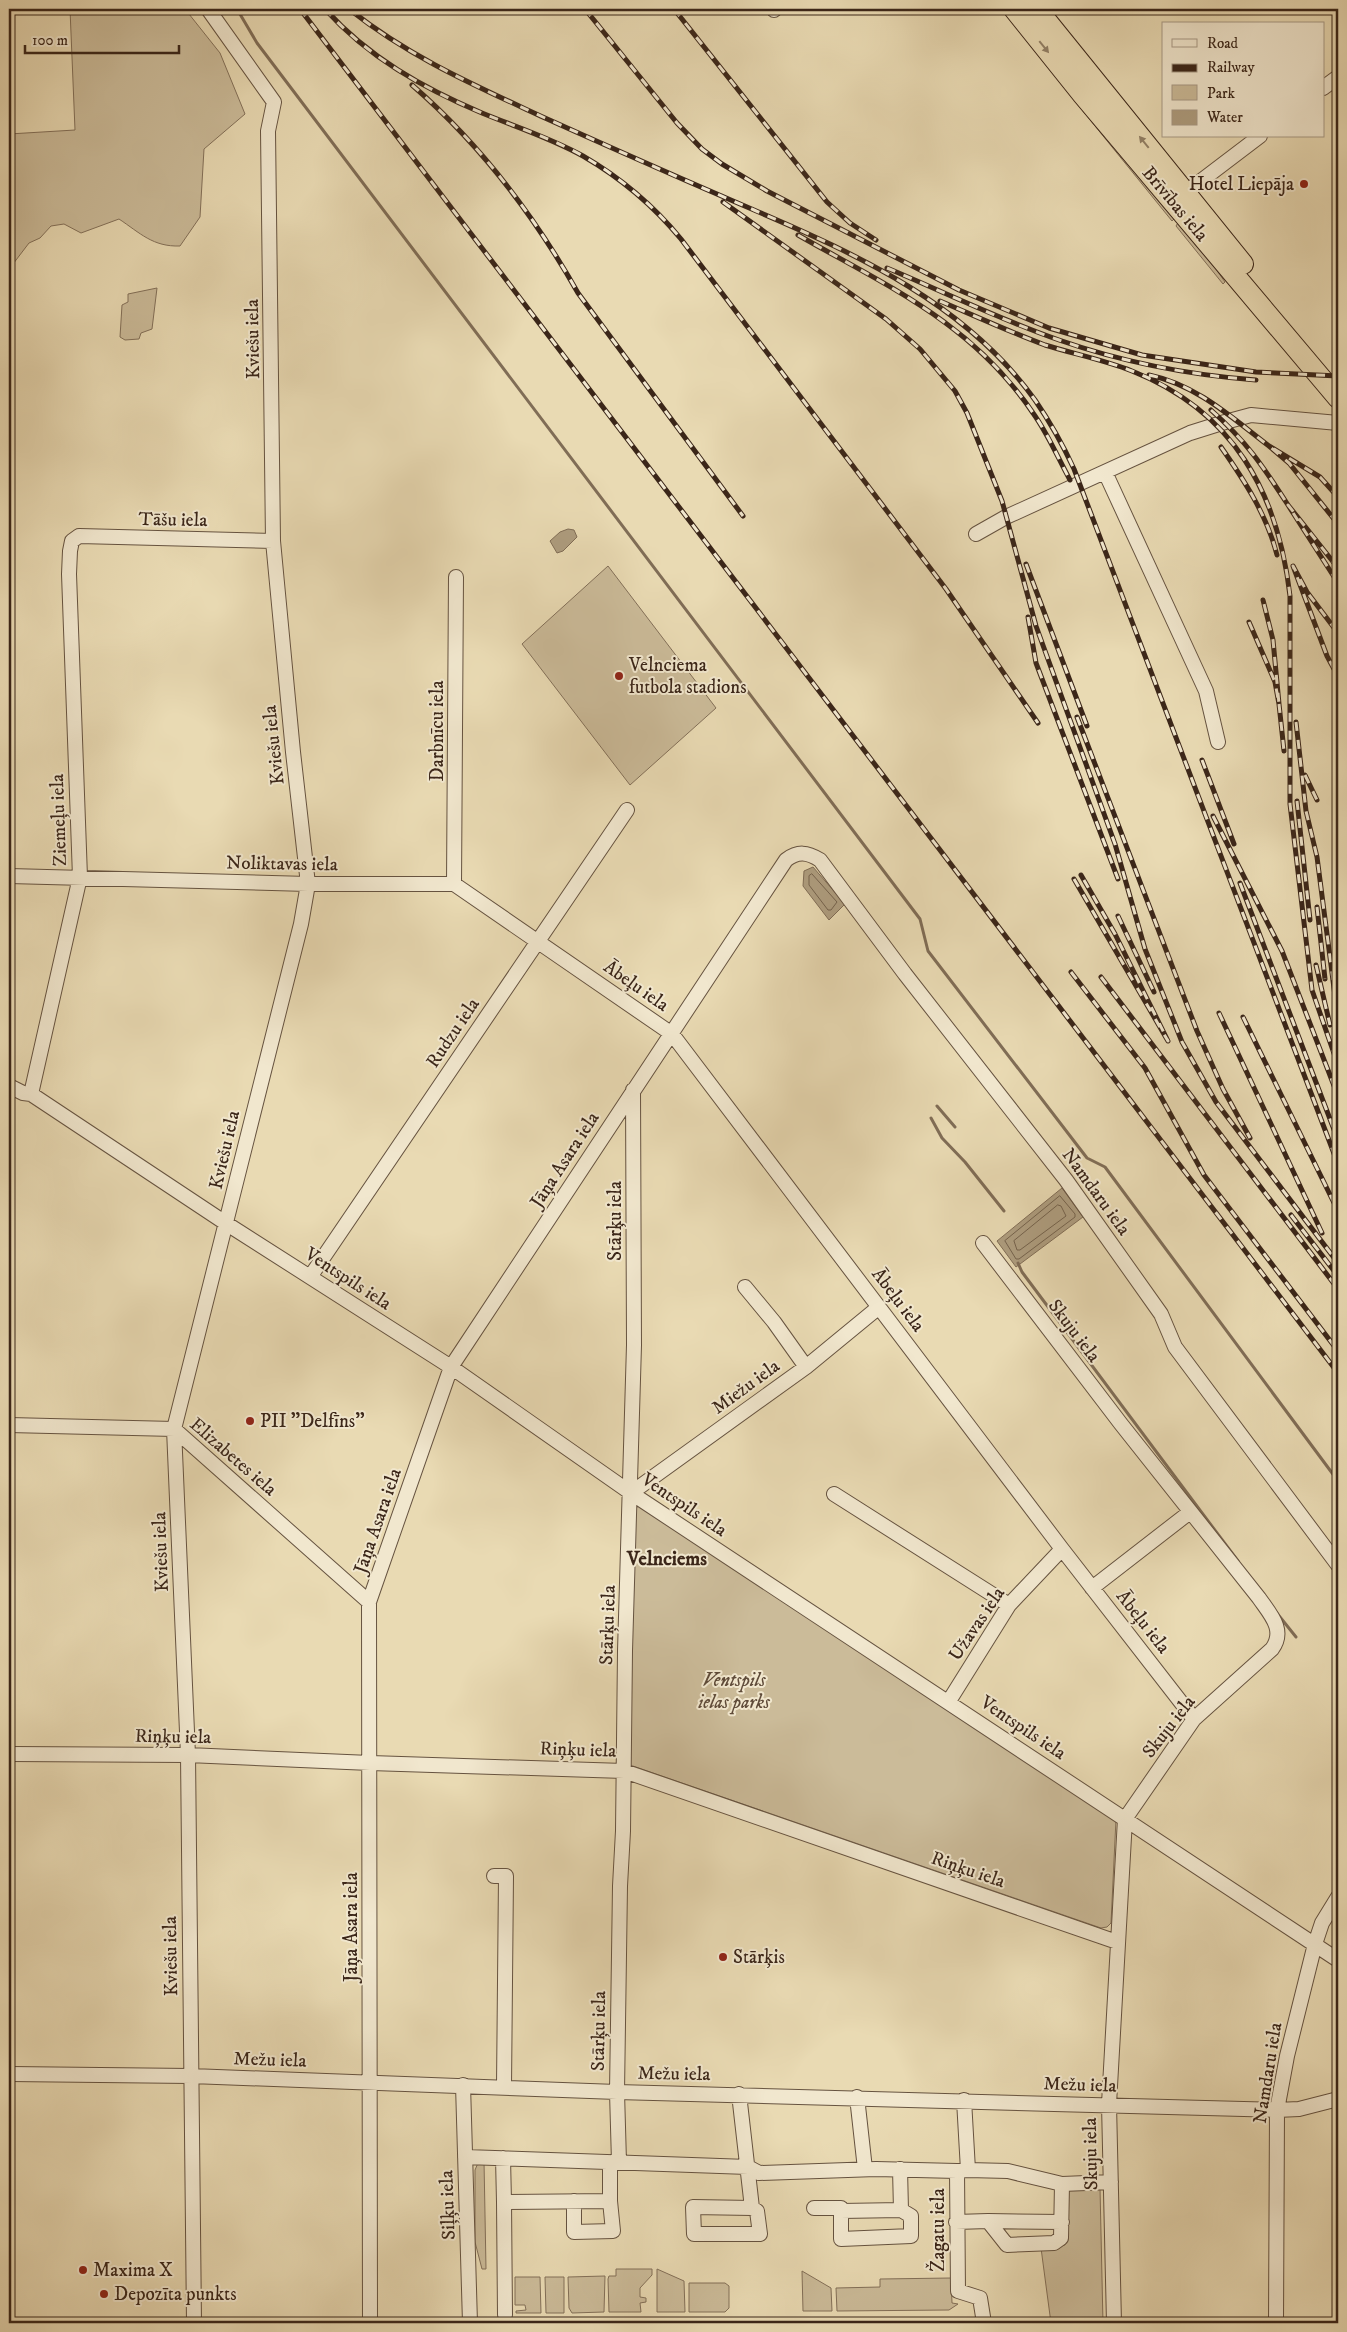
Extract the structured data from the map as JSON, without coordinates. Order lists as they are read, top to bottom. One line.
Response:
{"streets":{"highway":["Brīvības iela"],"street":["Kviešu iela","Tāšu iela","Darbnīcu iela","Ziemeļu iela","Noliktavas iela","Ābeļu iela","Rudzu iela","Jāņa Asara iela","Namdaru iela","Stārķu iela","Ventspils iela","Skuju iela","Miežu iela","Elizabetes iela","Užavas iela","Riņķu iela","Mežu iela","Siļķu iela","Žagatu iela"]},"crossings":[["Kviešu iela","Tāšu iela"],["Kviešu iela","Noliktavas iela"],["Kviešu iela","Ventspils iela"],["Kviešu iela","Elizabetes iela"],["Kviešu iela","Riņķu iela"],["Kviešu iela","Mežu iela"],["Tāšu iela","Ziemeļu iela"],["Darbnīcu iela","Noliktavas iela"],["Ziemeļu iela","Noliktavas iela"],["Ziemeļu iela","Ventspils iela"],["Ābeļu iela","Rudzu iela"],["Ābeļu iela","Jāņa Asara iela"],["Ābeļu iela","Skuju iela"],["Ābeļu iela","Miežu iela"],["Ābeļu iela","Užavas iela"],["Rudzu iela","Ventspils iela"],["Jāņa Asara iela","Namdaru iela"],["Jāņa Asara iela","Stārķu iela"],["Jāņa Asara iela","Ventspils iela"],["Jāņa Asara iela","Elizabetes iela"],["Jāņa Asara iela","Riņķu iela"],["Jāņa Asara iela","Mežu iela"],["Namdaru iela","Ventspils iela"],["Namdaru iela","Mežu iela"],["Stārķu iela","Ventspils iela"],["Stārķu iela","Miežu iela"],["Stārķu iela","Riņķu iela"],["Stārķu iela","Mežu iela"],["Ventspils iela","Skuju iela"],["Ventspils iela","Miežu iela"],["Ventspils iela","Užavas iela"],["Skuju iela","Riņķu iela"],["Skuju iela","Mežu iela"],["Mežu iela","Siļķu iela"],["Mežu iela","Žagatu iela"]],"districts":["Velnciems"],"parks":["Ventspils ielas parks"],"places":["Hotel Liepāja","Velnciema futbola stadions","PII \"Delfīns\"","Stārķis","Maxima X","Depozīta punkts"],"legend":["Road","Railway","Park","Water"],"scale_bar":"100 m"}
